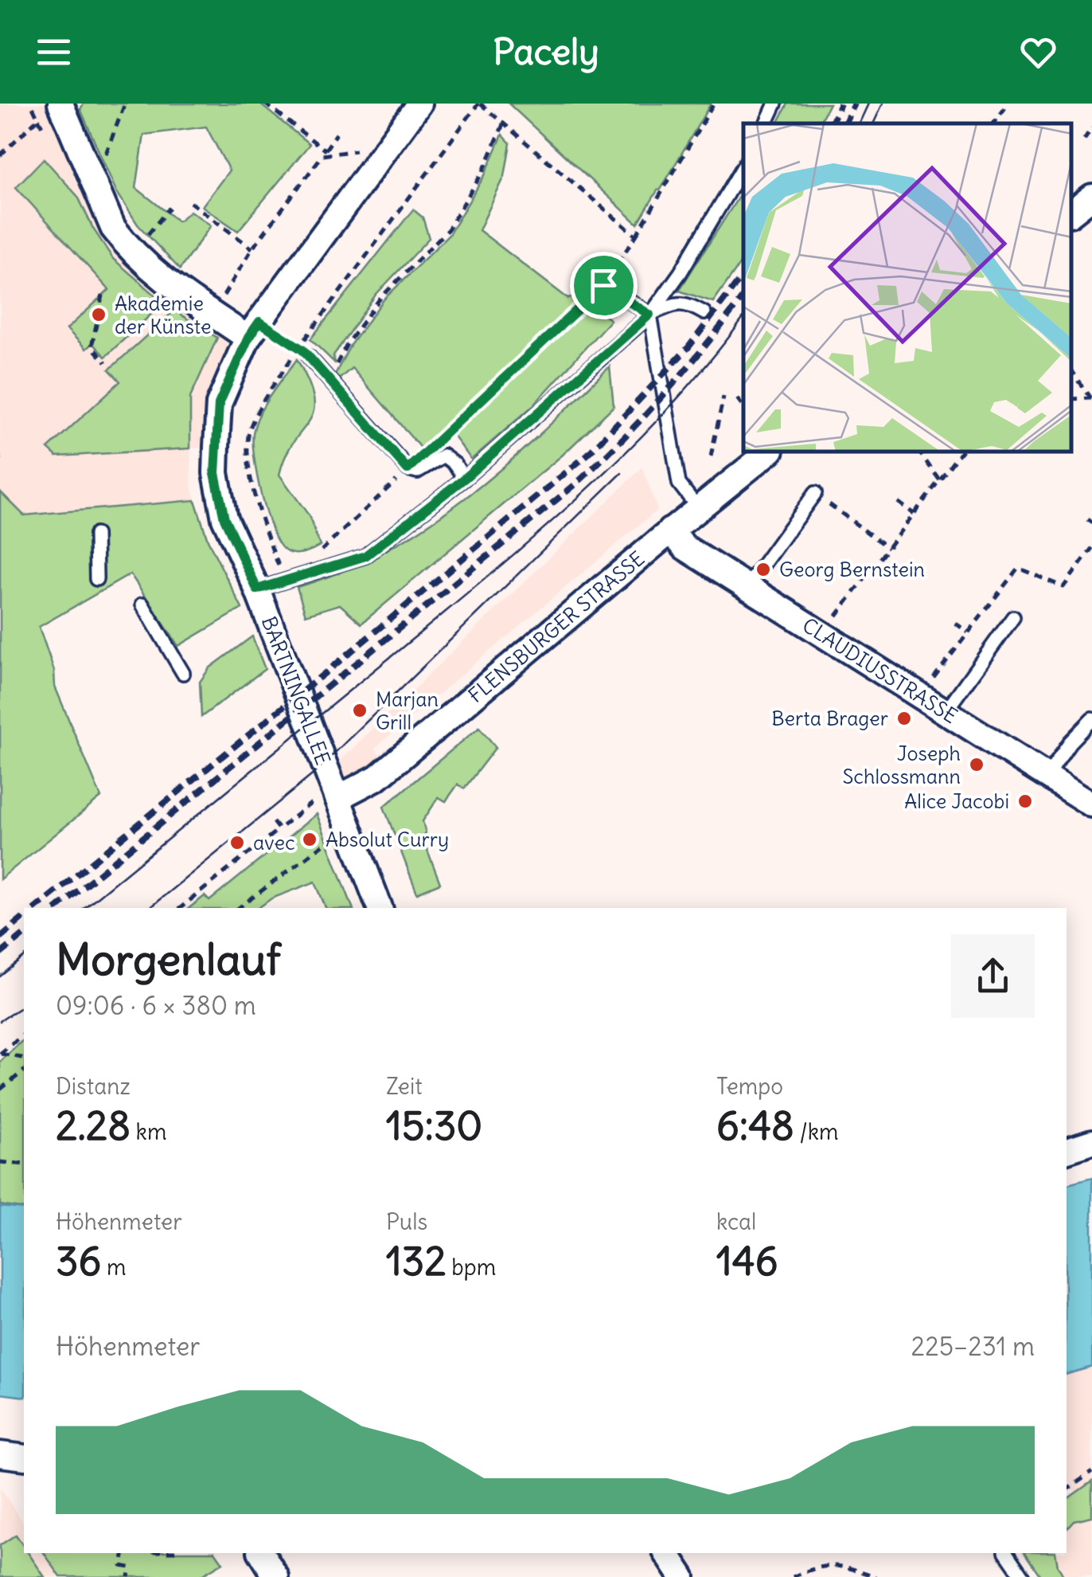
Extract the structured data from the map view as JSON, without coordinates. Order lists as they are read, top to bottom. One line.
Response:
{"streets":{"street":["FLENSBURGER STRASSE","CLAUDIUSSTRASSE","BARTNINGALLEE"]},"crossings":[["FLENSBURGER STRASSE","CLAUDIUSSTRASSE"],["FLENSBURGER STRASSE","BARTNINGALLEE"]],"places":["Akademie der Künste","Georg Bernstein","Marjan Grill","Berta Brager","Joseph Schlossmann","Alice Jacobi","Absolut Curry","avec"],"page":{"header":"Pacely","heading":["Morgenlauf","09:06 · 6 × 380 m"],"stats":[["Distanz","2.28 km"],["Zeit","15:30"],["Tempo","6:48 /km"],["Höhenmeter","36 m"],["Puls","132 bpm"],["kcal","146"]],"chart":["Höhenmeter","225–231 m"]}}
